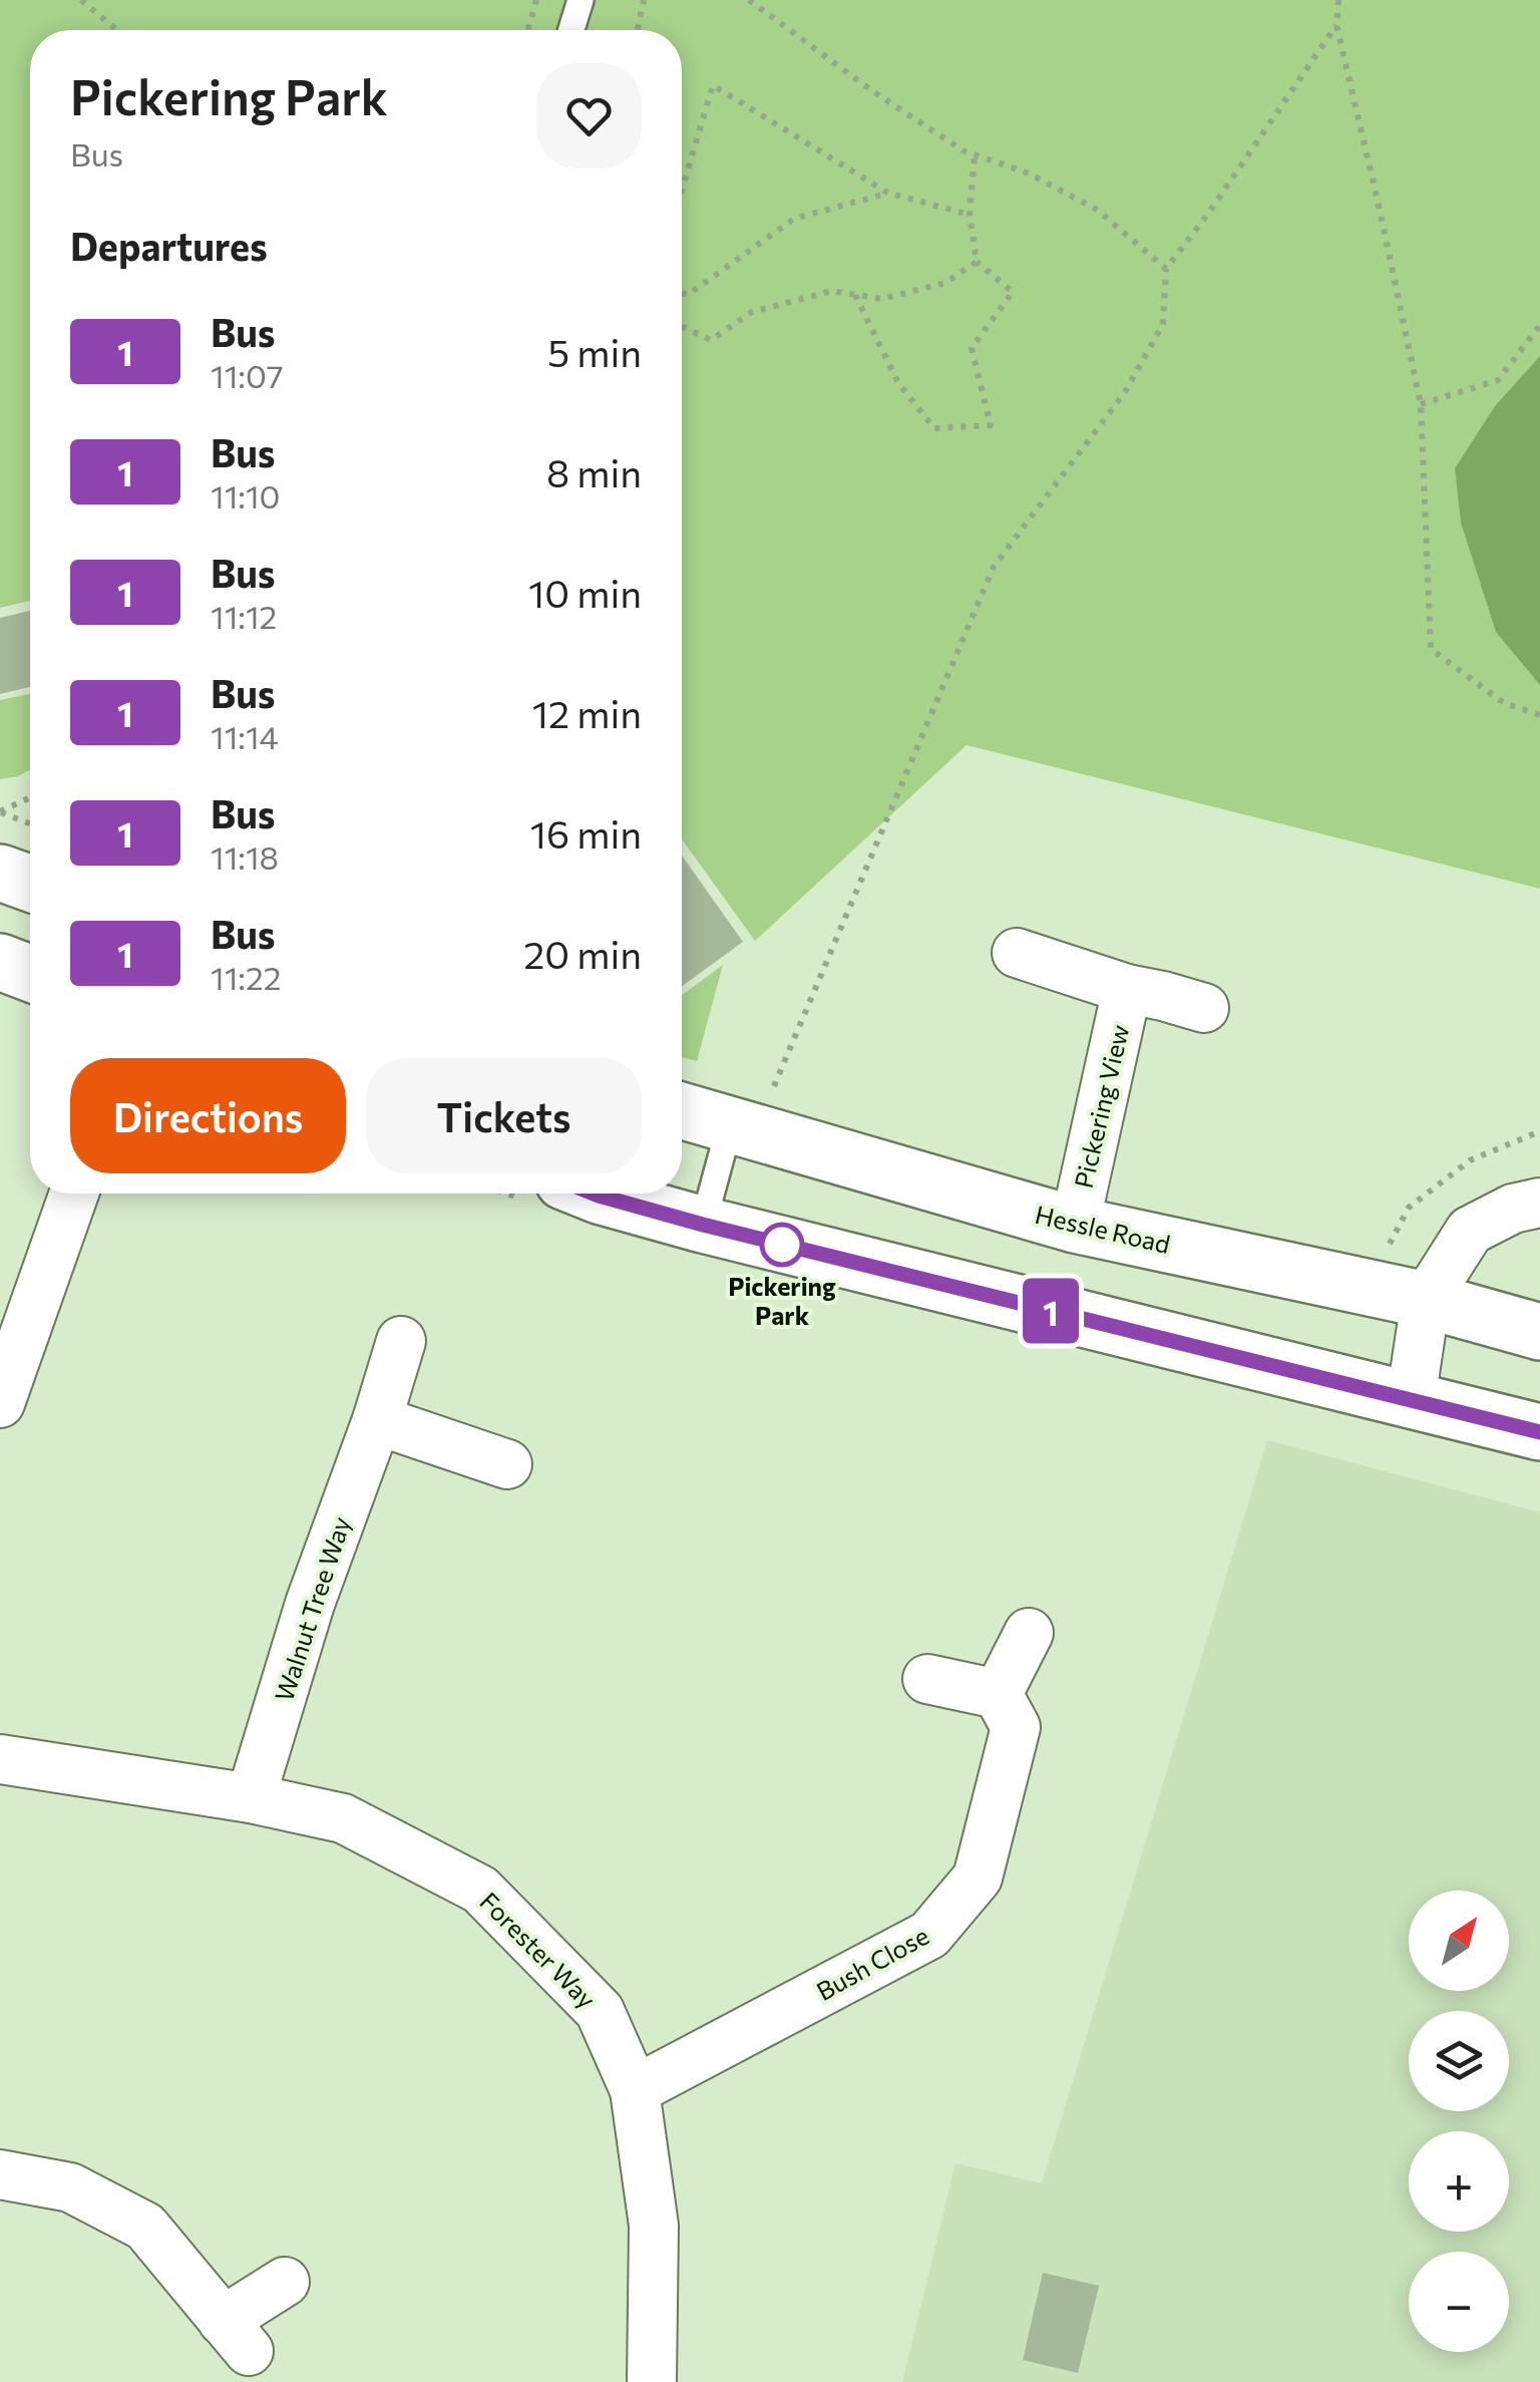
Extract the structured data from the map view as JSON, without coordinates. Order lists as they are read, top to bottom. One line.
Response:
{"streets":{"street":["Pickering View","Hessle Road","Walnut Tree Way","Forester Way","Bush Close"]},"crossings":[["Pickering View","Hessle Road"],["Walnut Tree Way","Forester Way"],["Forester Way","Bush Close"]],"places":["Pickering Park"],"lines":["bus line 1"],"north":"top right","page":{"on_map":"1","heading":[["Pickering Park","Bus"],"Departures"],"list":[{"mark":"1","name":"Bus","note":"11:07","value":"5 min"},{"mark":"1","name":"Bus","note":"11:10","value":"8 min"},{"mark":"1","name":"Bus","note":"11:12","value":"10 min"},{"mark":"1","name":"Bus","note":"11:14","value":"12 min"},{"mark":"1","name":"Bus","note":"11:18","value":"16 min"},{"mark":"1","name":"Bus","note":"11:22","value":"20 min"}],"buttons":["Directions","Tickets"],"map_buttons":["+","−"]}}
